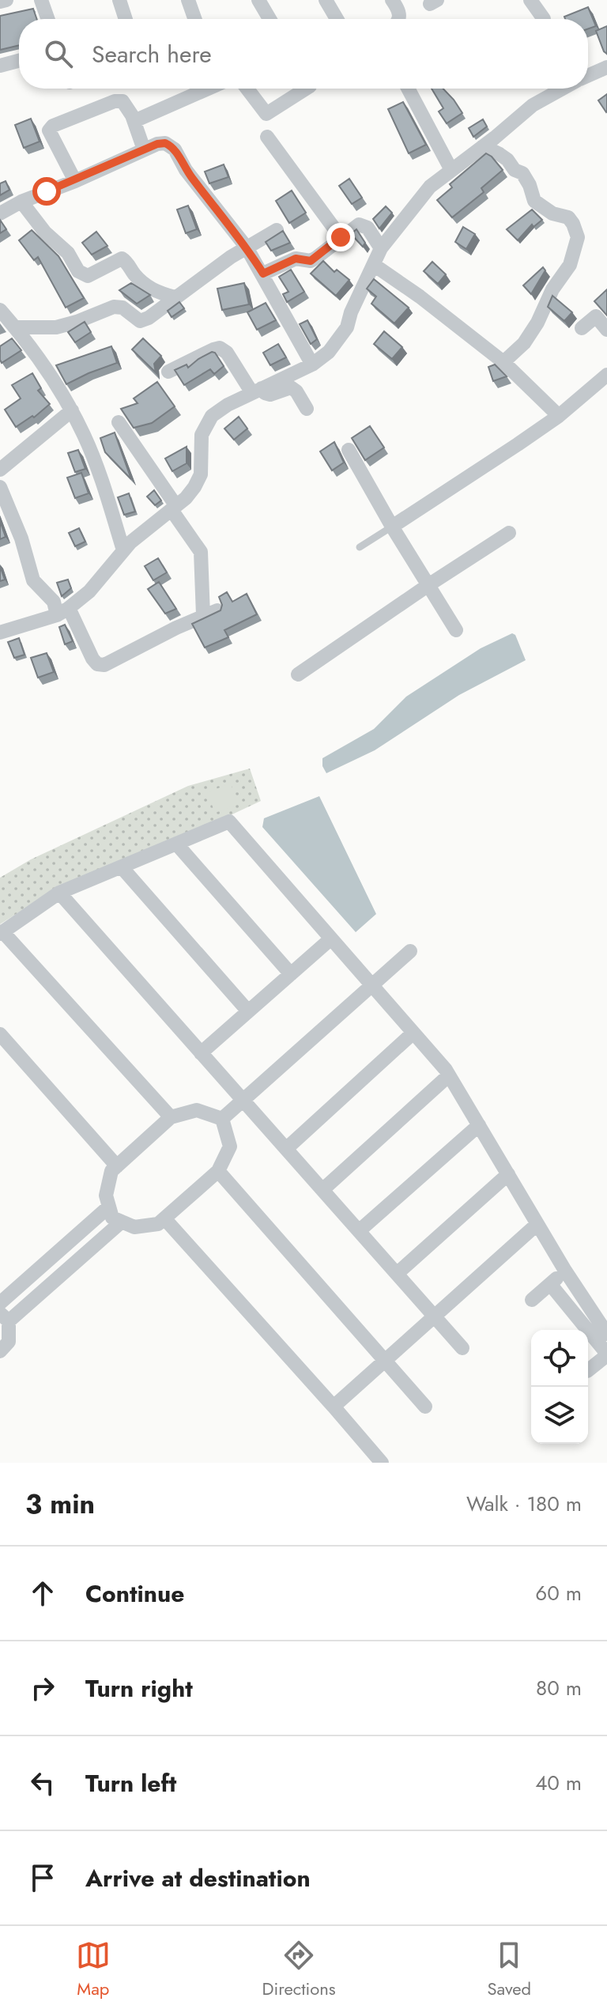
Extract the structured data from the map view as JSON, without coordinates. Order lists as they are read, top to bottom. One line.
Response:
{"page":{"search":"Search here","heading":["3 min","Walk · 180 m"],"list":[["Continue","60 m"],["Turn right","80 m"],["Turn left","40 m"],"Arrive at destination"],"nav":["Map","Directions","Saved"]}}
